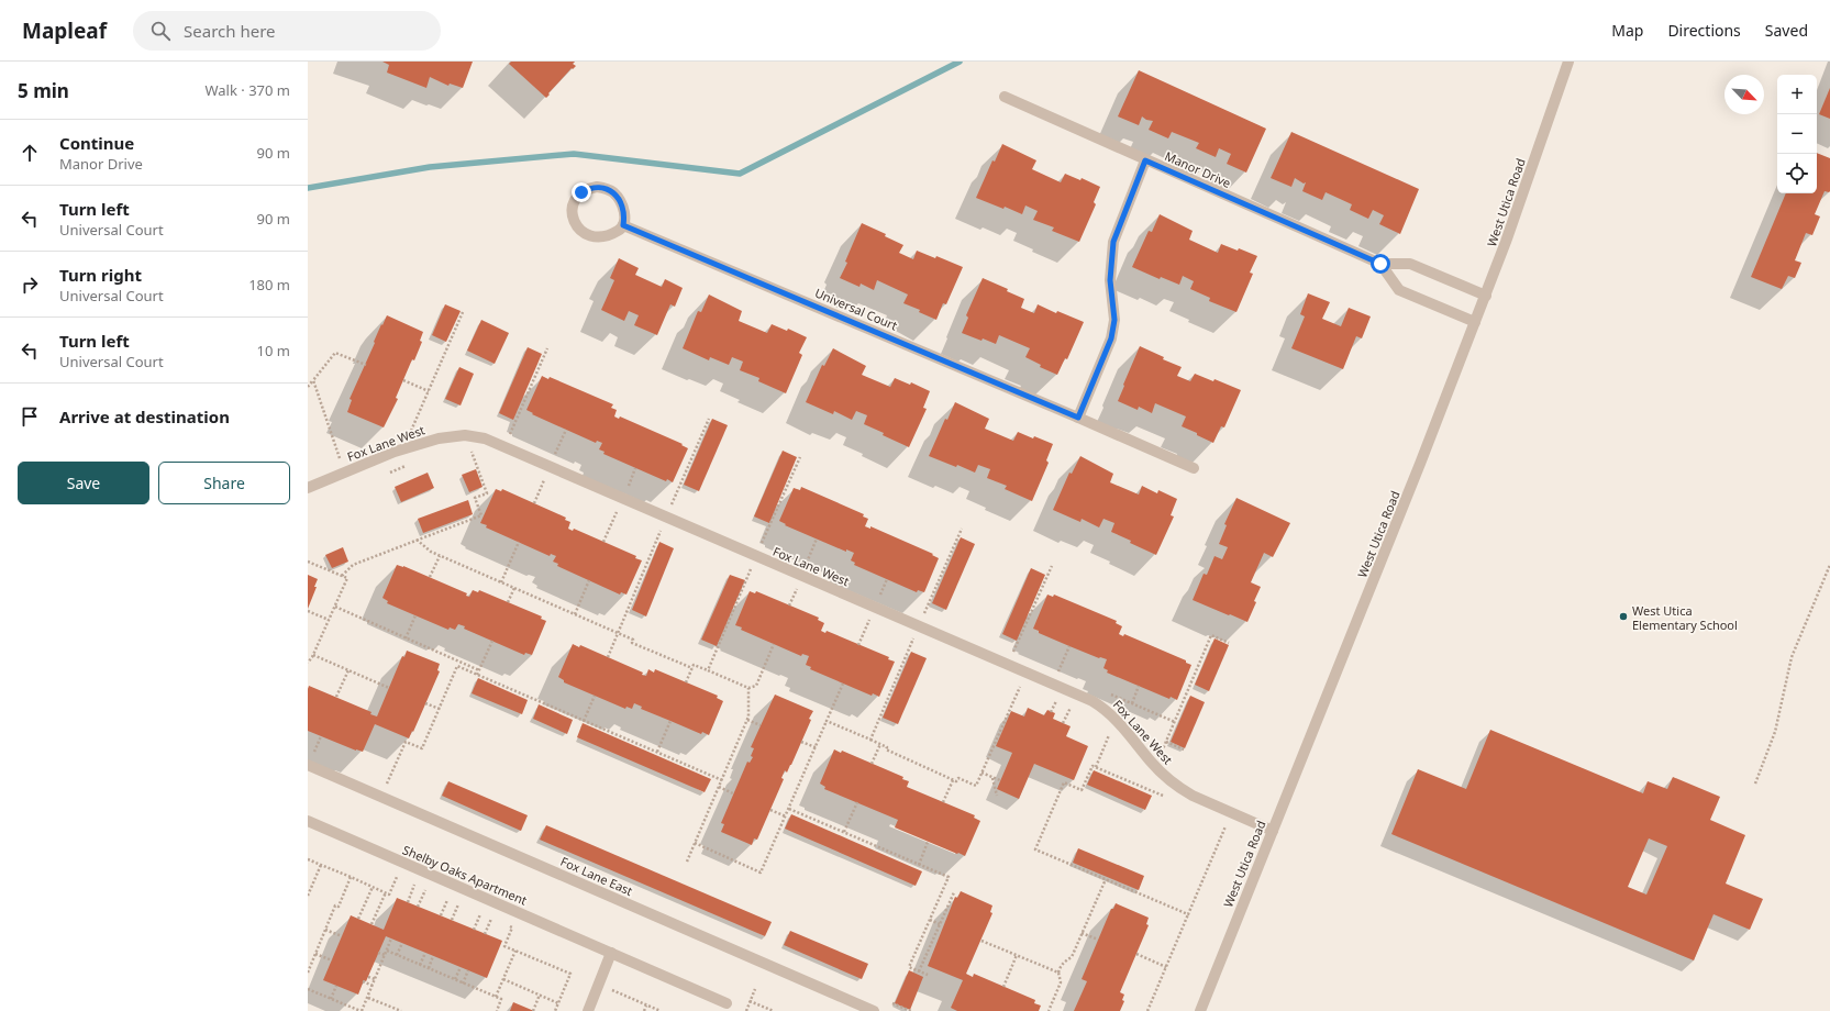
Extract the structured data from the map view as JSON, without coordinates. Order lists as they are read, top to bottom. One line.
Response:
{"streets":{"street":["Manor Drive","West Utica Road","Universal Court","Fox Lane West","Shelby Oaks Apartment","Fox Lane East"]},"crossings":[["Manor Drive","West Utica Road"],["West Utica Road","Fox Lane West"]],"places":["West Utica Elementary School"],"north":"bottom right","page":{"header":"Mapleaf","search":"Search here","nav":["Map","Directions","Saved"],"heading":["5 min","Walk · 370 m"],"map_buttons":["+","−"],"list":[["Continue","Manor Drive","90 m"],["Turn left","Universal Court","90 m"],["Turn right","Universal Court","180 m"],["Turn left","Universal Court","10 m"],"Arrive at destination"],"buttons":["Save","Share"]}}
